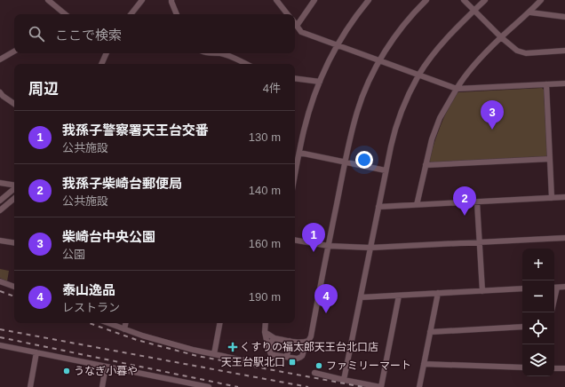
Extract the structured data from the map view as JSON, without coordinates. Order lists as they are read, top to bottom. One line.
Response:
{"places":{"health":["くすりの福太郎天王台北口店"],"transit":["天王台駅北口"],"other":["ファミリーマート","うなぎ小暮や"]},"page":{"search":"ここで検索","heading":["周辺","4件"],"pins":["3","2","1","4"],"list":[{"mark":"1","name":"我孫子警察署天王台交番","note":"公共施設","value":"130 m"},{"mark":"2","name":"我孫子柴崎台郵便局","note":"公共施設","value":"140 m"},{"mark":"3","name":"柴崎台中央公園","note":"公園","value":"160 m"},{"mark":"4","name":"泰山逸品","note":"レストラン","value":"190 m"}],"map_buttons":["+","−"]}}
